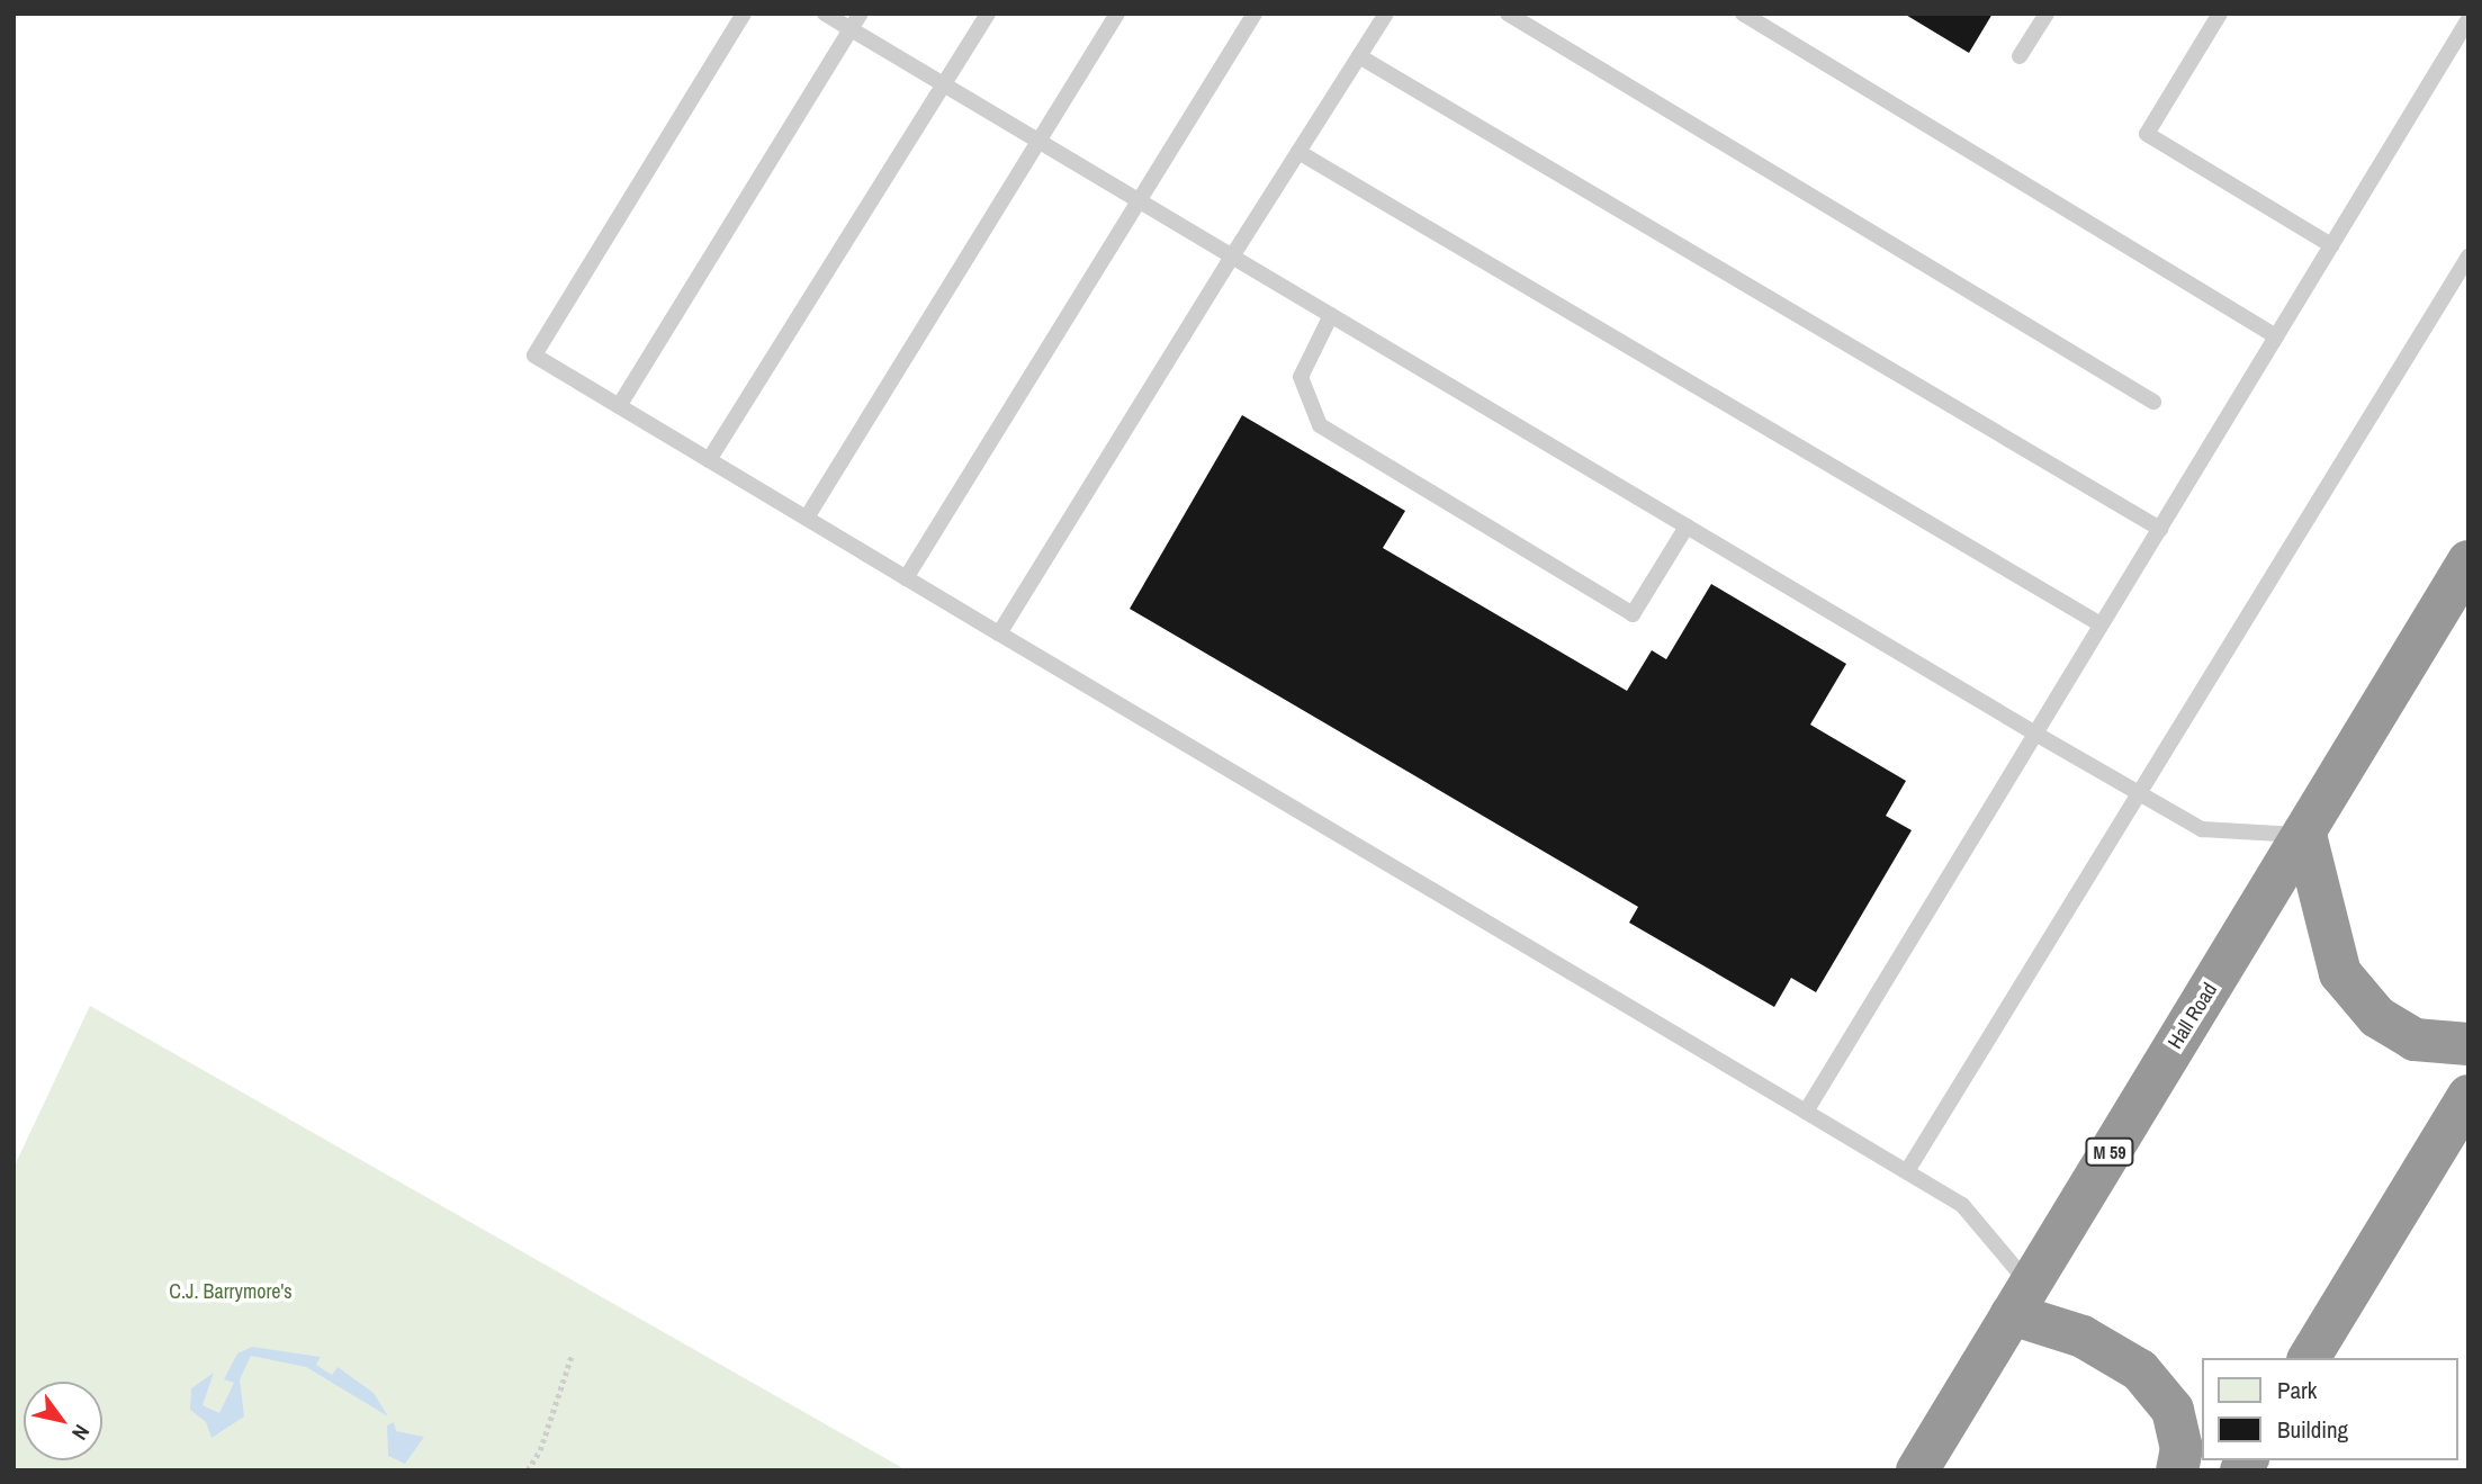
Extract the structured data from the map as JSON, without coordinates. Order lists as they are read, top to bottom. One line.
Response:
{"streets":{"highway":["Hall Road","M 59"]},"parks":["C.J. Barrymore's"],"legend":["Park","Building"],"north":"bottom right"}
